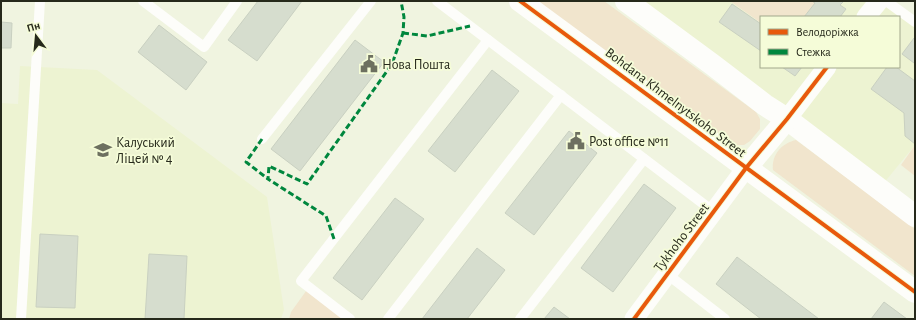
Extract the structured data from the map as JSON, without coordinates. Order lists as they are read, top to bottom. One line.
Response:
{"streets":{"street":["Bohdana Khmelnytskoho Street","Tykhoho Street"]},"crossings":[["Bohdana Khmelnytskoho Street","Tykhoho Street"]],"places":{"public building":["Нова Пошта","Post office №11"],"school or university":["Калуський Ліцей № 4"]},"legend":["Велодоріжка","Стежка"],"north":"top"}
